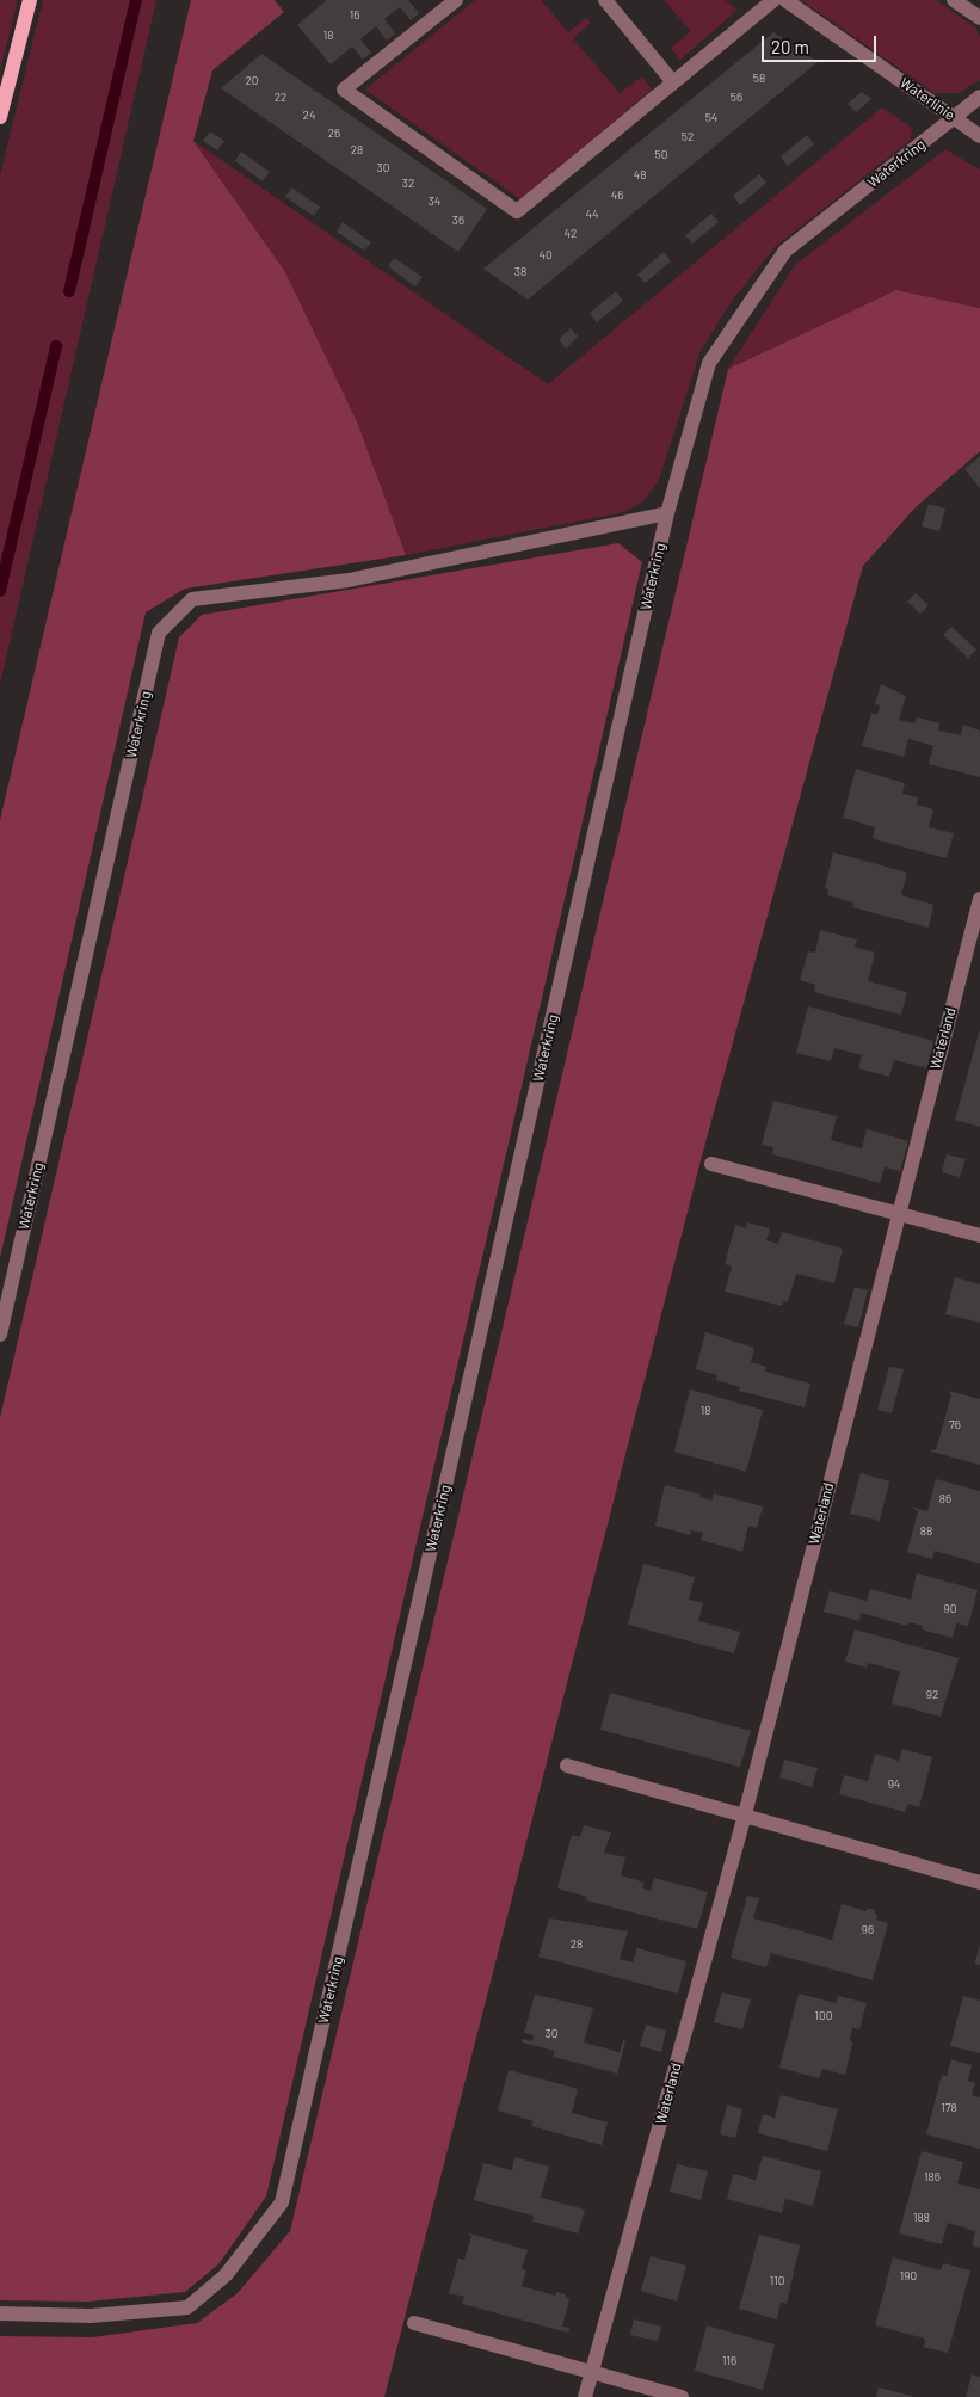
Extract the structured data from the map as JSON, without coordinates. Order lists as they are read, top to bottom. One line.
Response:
{"streets":{"street":["Waterlinie","Waterkring","Waterland"]},"crossings":[["Waterlinie","Waterkring"]],"house_numbers":["16","18","58","20","22","56","24","54","26","52","28","50","30","48","32","46","34","44","36","42","40","38","18","76","86","88","90","92","94","96","28","100","30","178","186","188","190","110","116"],"scale_bar":"20 m"}
